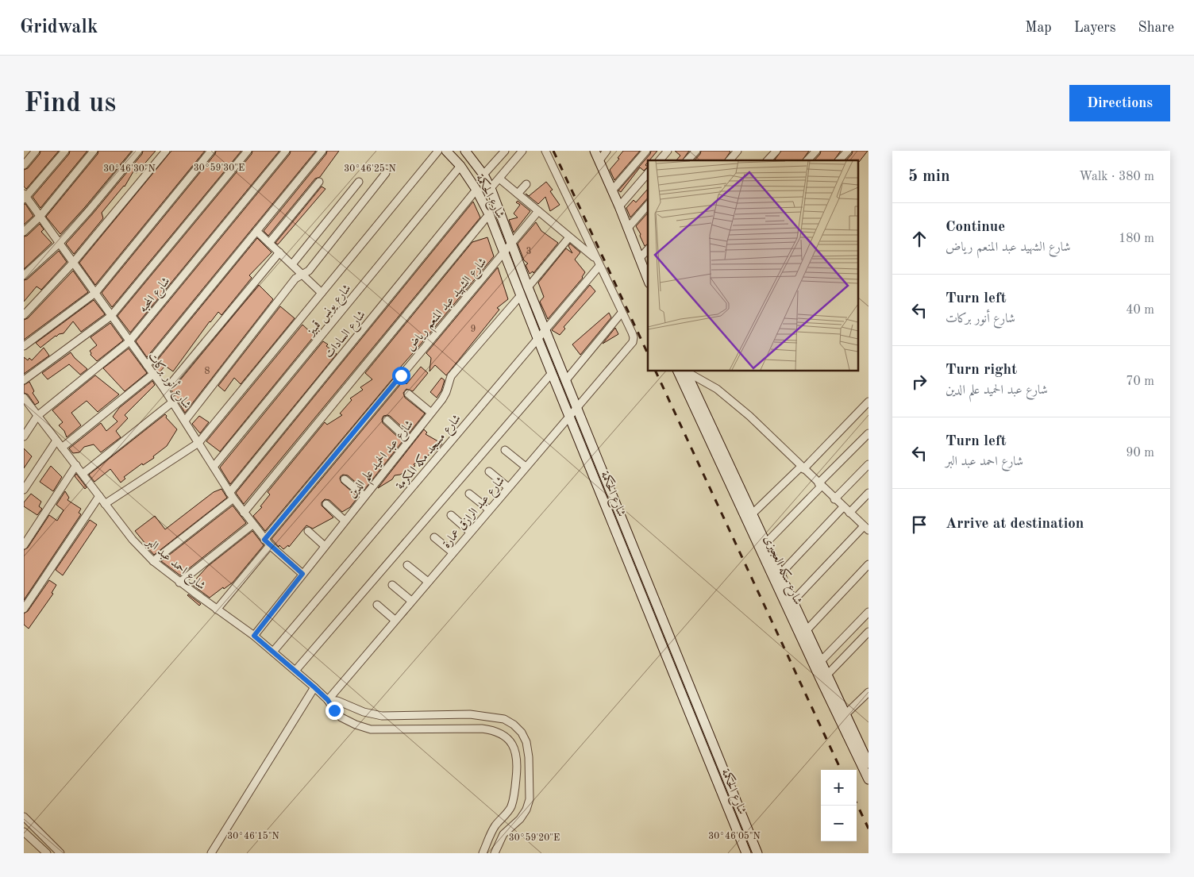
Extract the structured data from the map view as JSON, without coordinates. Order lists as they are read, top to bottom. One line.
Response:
{"streets":{"street":["شارع الحكمة","شارع المحبه","شارع الشهيد عبد المنعم رياض","شارع يونس قمبيز","شارع السادات","شارع أنور بركات","شارع مسجد مكه المكرمة","شارع عبد الحميد علم الدين","شارع عبد الرازق عمارة","شارع احمد عبد البر","شارع سكه العجيزى"]},"crossings":[["شارع الحكمة","شارع الشهيد عبد المنعم رياض"],["شارع الحكمة","شارع يونس قمبيز"],["شارع الحكمة","شارع السادات"],["شارع الحكمة","شارع مسجد مكه المكرمة"],["شارع الحكمة","شارع عبد الحميد علم الدين"],["شارع الحكمة","شارع عبد الرازق عمارة"],["شارع المحبه","شارع أنور بركات"],["شارع المحبه","شارع احمد عبد البر"],["شارع الشهيد عبد المنعم رياض","شارع أنور بركات"],["شارع يونس قمبيز","شارع أنور بركات"],["شارع السادات","شارع أنور بركات"],["شارع السادات","شارع احمد عبد البر"],["شارع أنور بركات","شارع عبد الحميد علم الدين"],["شارع مسجد مكه المكرمة","شارع احمد عبد البر"],["شارع عبد الحميد علم الدين","شارع احمد عبد البر"],["شارع عبد الرازق عمارة","شارع احمد عبد البر"]],"house_numbers":["3","9","8"],"page":{"header":"Gridwalk","nav":["Map","Layers","Share"],"buttons":"Directions","title":"Find us","heading":["5 min","Walk · 380 m"],"list":[["Continue","شارع الشهيد عبد المنعم رياض","180 m"],["Turn left","شارع أنور بركات","40 m"],["Turn right","شارع عبد الحميد علم الدين","70 m"],["Turn left","شارع احمد عبد البر","90 m"],"Arrive at destination"],"map_buttons":["+","−"]},"coordinates":["30°59'30\"E","30°46'30\"N","30°46'25\"N","30°46'15\"N","30°46'05\"N","30°59'20\"E"]}
